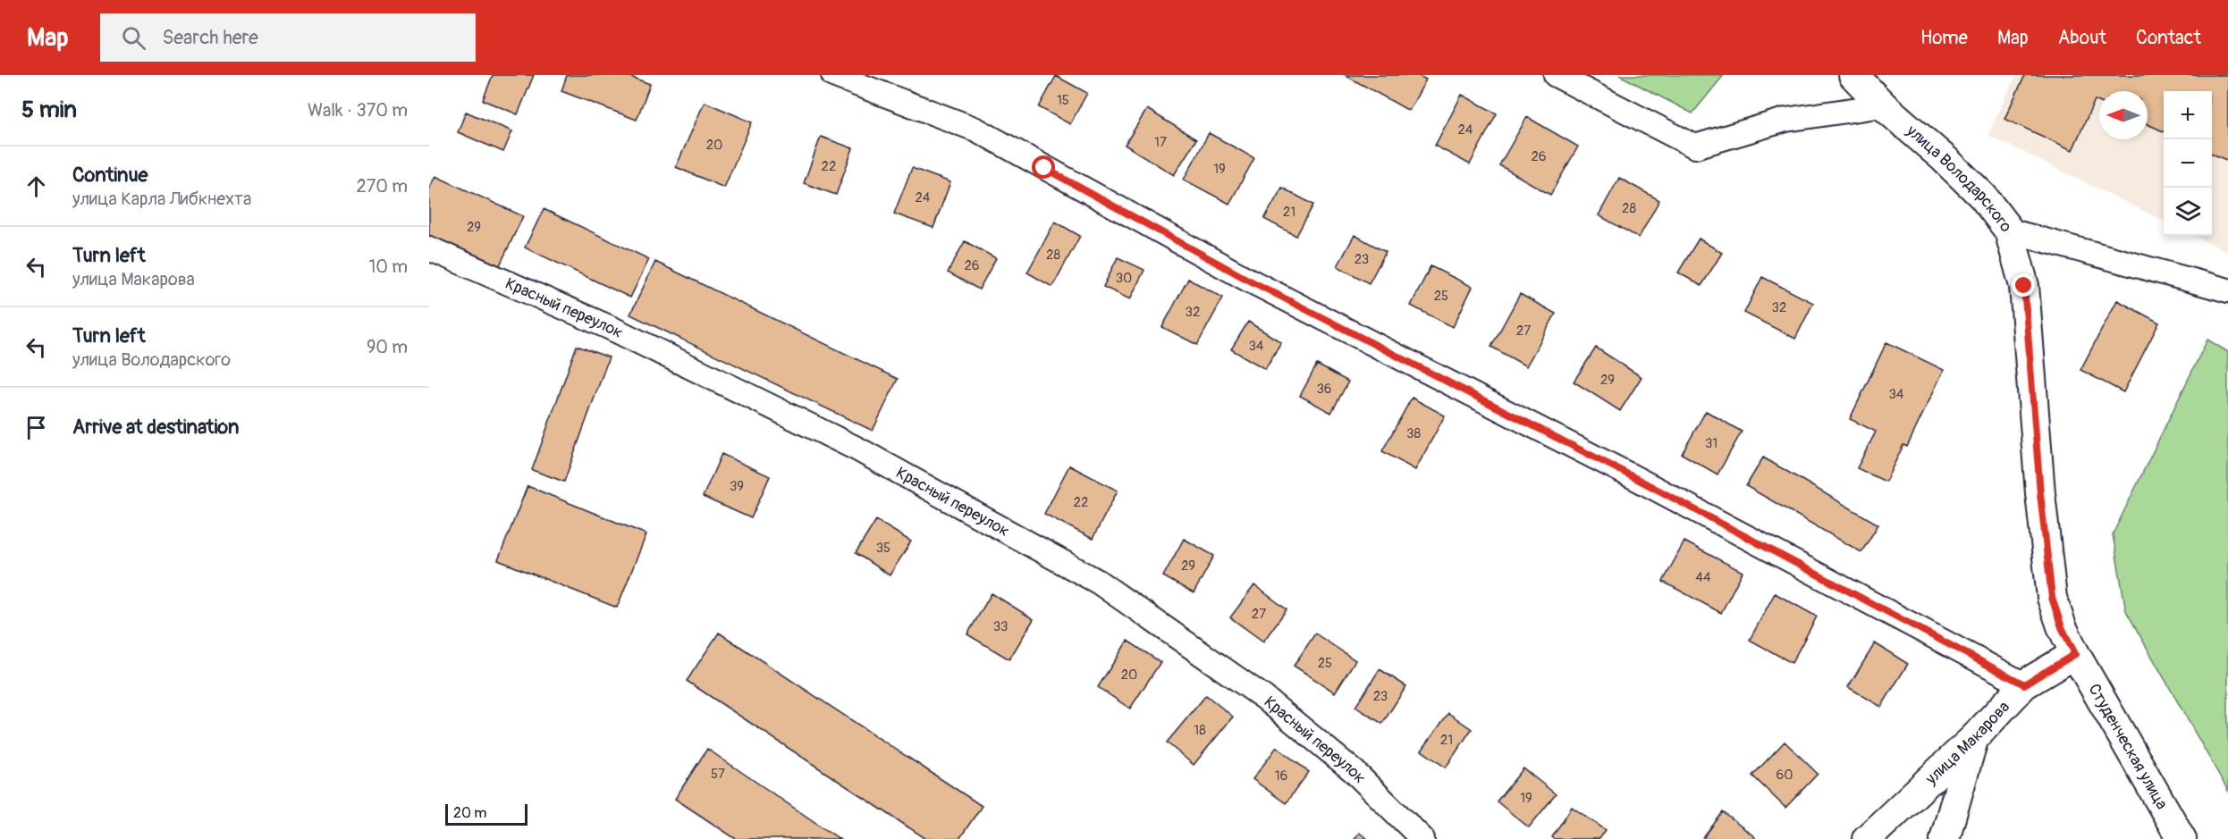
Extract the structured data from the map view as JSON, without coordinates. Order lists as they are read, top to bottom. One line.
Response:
{"streets":{"street":["улица Володарского","Красный переулок","улица Макарова","Студенческая улица"]},"crossings":[["улица Володарского","улица Макарова"],["улица Володарского","Студенческая улица"],["улица Макарова","Студенческая улица"]],"house_numbers":["15","24","17","20","26","22","19","24","28","21","29","28","23","26","30","25","32","32","27","34","29","36","34","38","31","39","22","35","29","44","27","33","25","20","23","18","21","57","60","16","19"],"scale_bar":"20 m","north":"left","page":{"header":"Map","search":"Search here","nav":["Home","Map","About","Contact"],"heading":["5 min","Walk · 370 m"],"map_buttons":["+","−"],"list":[["Continue","улица Карла Либкнехта","270 m"],["Turn left","улица Макарова","10 m"],["Turn left","улица Володарского","90 m"],"Arrive at destination"],"scale":"20 m"}}
